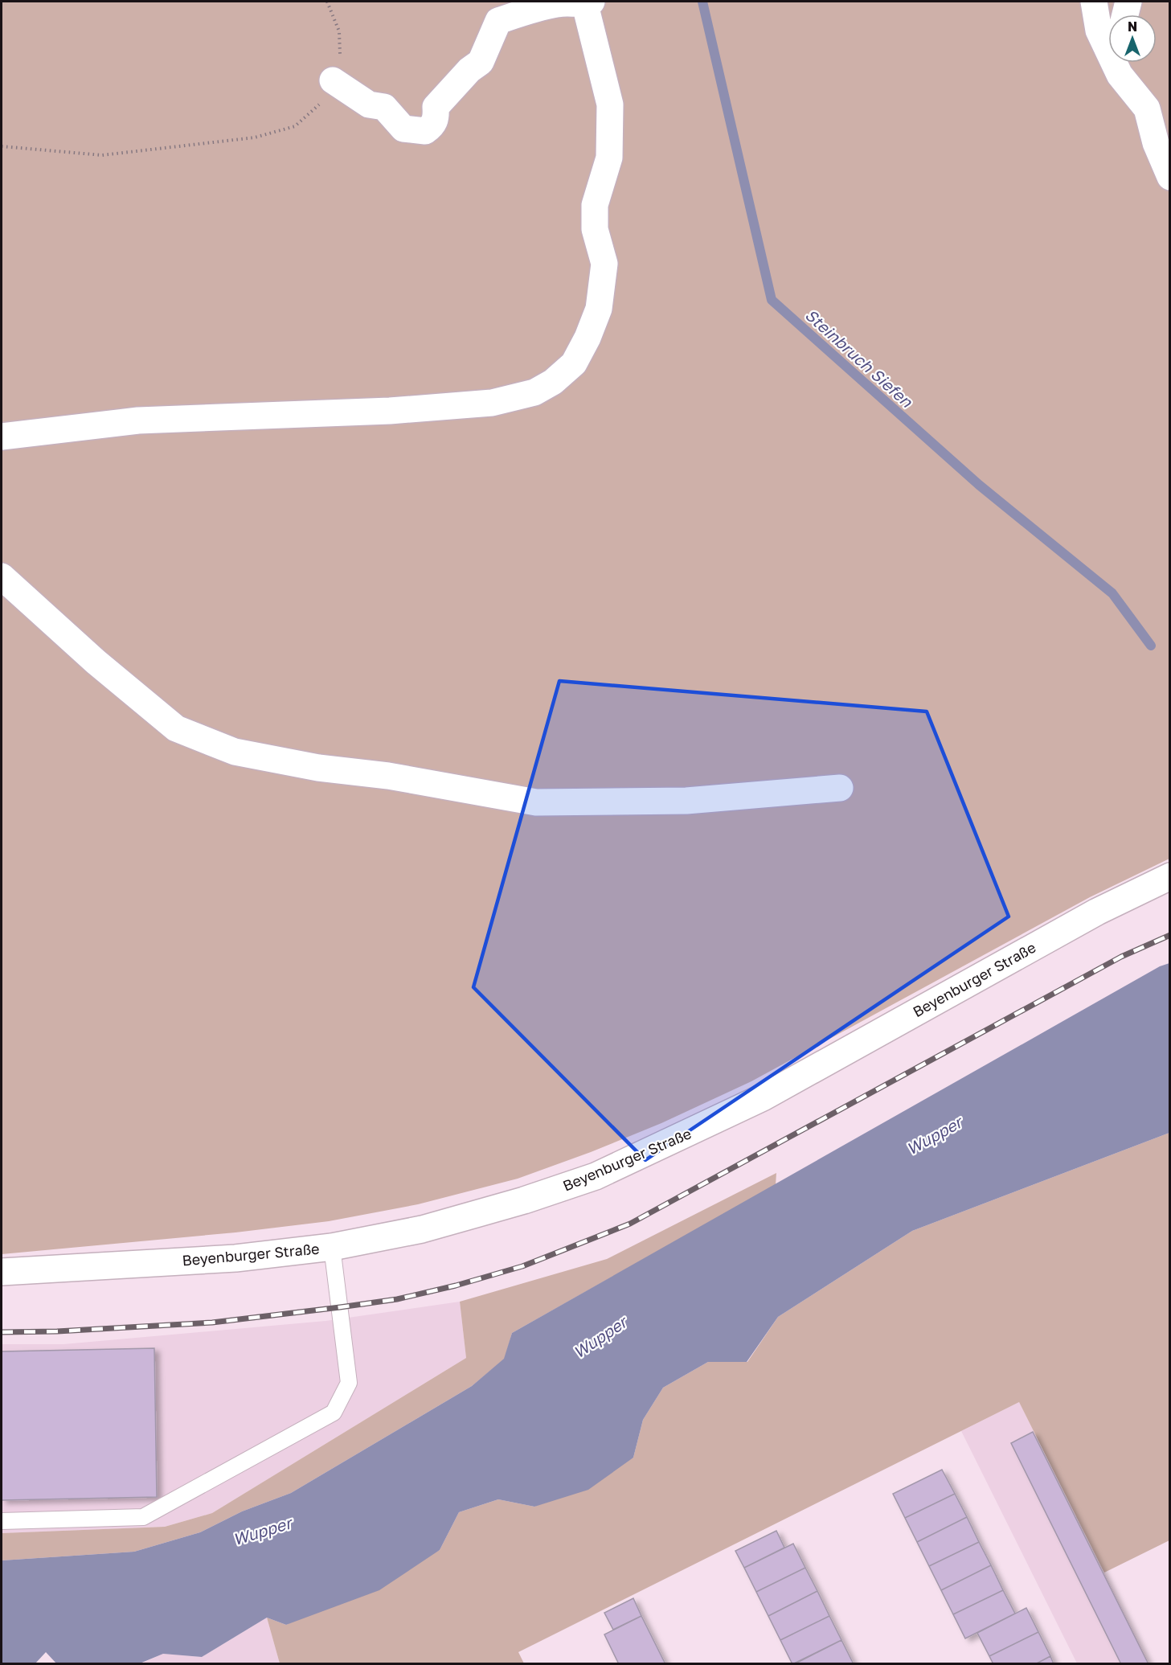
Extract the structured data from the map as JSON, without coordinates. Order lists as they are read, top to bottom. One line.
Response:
{"streets":{"street":["Beyenburger Straße"]},"water":["Steinbruch Siefen","Wupper"],"north":"top"}
